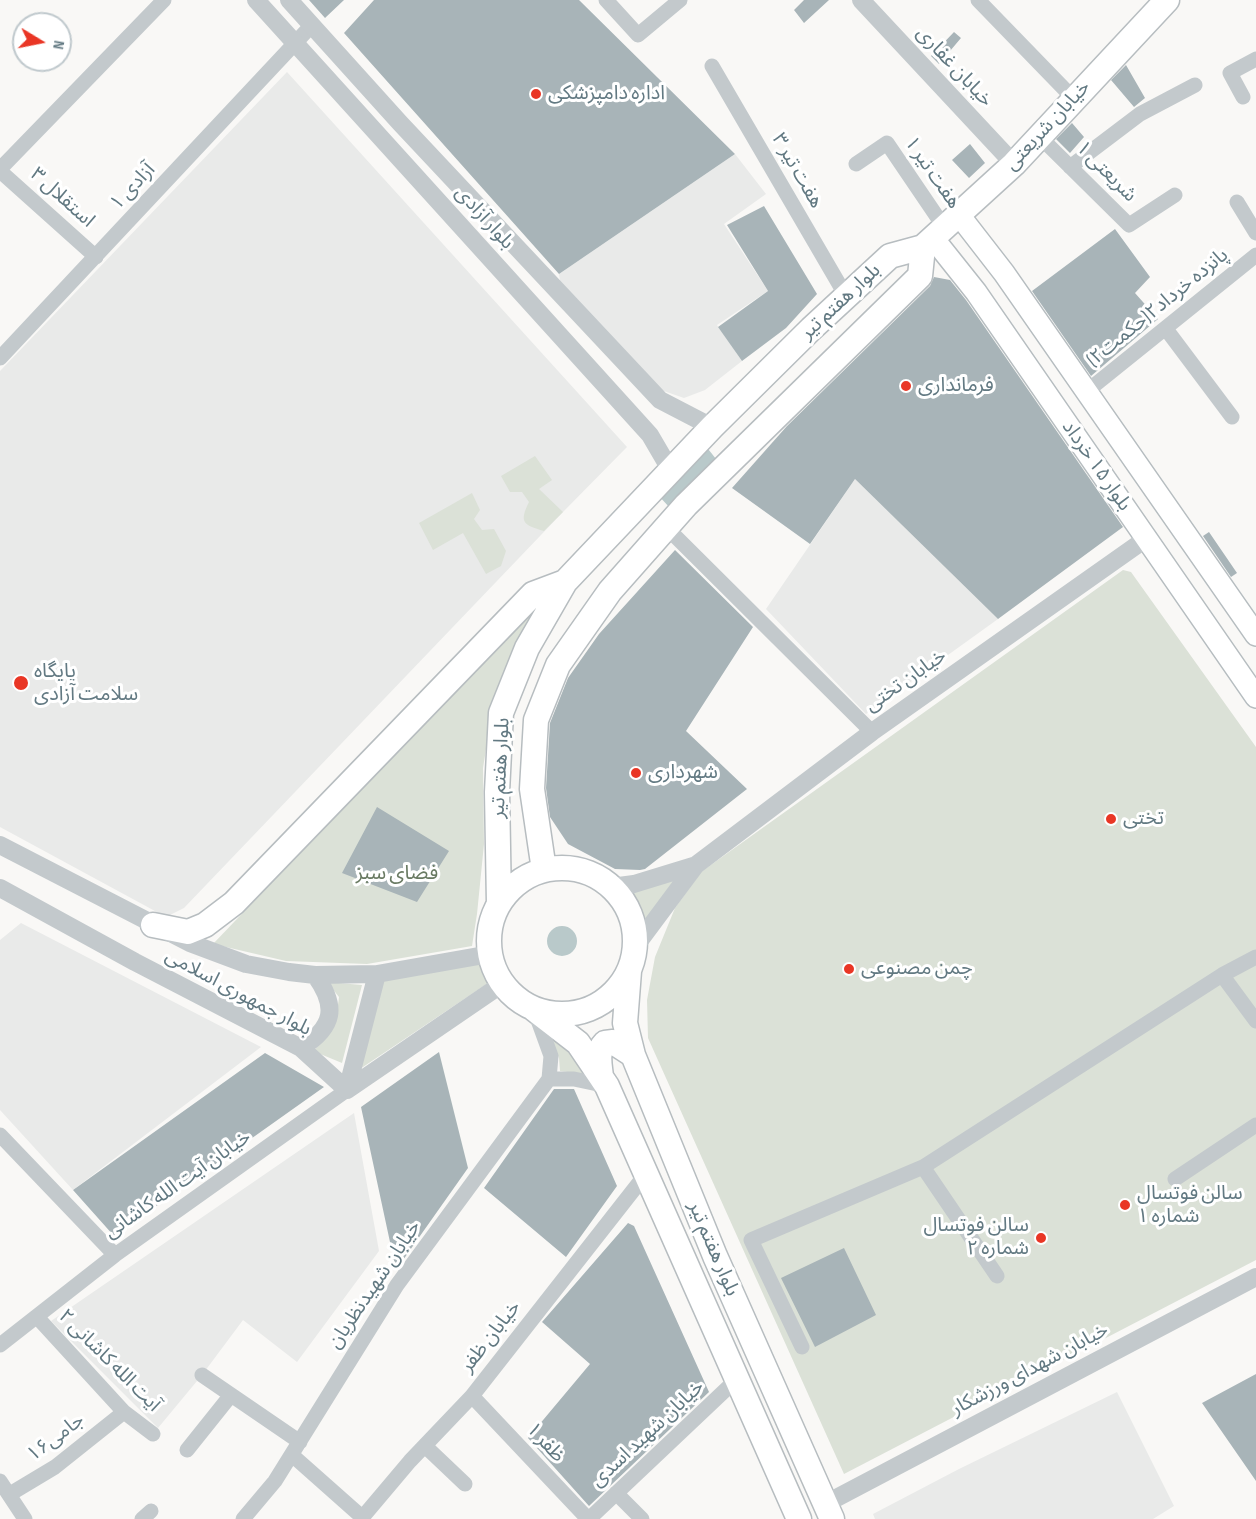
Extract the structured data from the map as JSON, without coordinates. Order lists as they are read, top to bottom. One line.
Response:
{"streets":{"main road":["خیابان شریعتی","بلوار هفتم تیر","بلوار ۱۵ خرداد"],"street":["خیابان غفاری","هفت تیر ۳","شریعتی ۱","هفت تیر ۱","آزادی ۱","استقلال ۳","بلوار آزادی","پانزده خرداد۲(حکمت۲)","خیابان تختی","بلوار جمهوری اسلامی","خیابان آیت الله کاشانی","خیابان شهیدنظریان","خیابان ظفر","آیت الله کاشانی ۲","خیابان شهدای ورزشکار","خیابان شهید اسدی","جامی۱۶","ظفر ۱"]},"crossings":[["خیابان غفاری","خیابان شریعتی"],["خیابان شریعتی","شریعتی ۱"],["خیابان شریعتی","هفت تیر ۱"],["خیابان شریعتی","بلوار هفتم تیر"],["خیابان شریعتی","بلوار ۱۵ خرداد"],["هفت تیر ۳","بلوار هفتم تیر"],["هفت تیر ۱","بلوار هفتم تیر"],["هفت تیر ۱","بلوار ۱۵ خرداد"],["آزادی ۱","استقلال ۳"],["آزادی ۱","بلوار آزادی"],["بلوار آزادی","بلوار هفتم تیر"],["بلوار هفتم تیر","بلوار ۱۵ خرداد"],["بلوار هفتم تیر","بلوار جمهوری اسلامی"],["بلوار هفتم تیر","خیابان ظفر"],["بلوار هفتم تیر","خیابان شهدای ورزشکار"],["بلوار هفتم تیر","خیابان شهید اسدی"],["پانزده خرداد۲(حکمت۲)","بلوار ۱۵ خرداد"],["بلوار ۱۵ خرداد","خیابان تختی"],["بلوار جمهوری اسلامی","خیابان آیت الله کاشانی"],["خیابان آیت الله کاشانی","آیت الله کاشانی ۲"],["خیابان ظفر","ظفر ۱"],["آیت الله کاشانی ۲","جامی۱۶"],["خیابان شهید اسدی","ظفر ۱"]],"parks":["فضای سبز"],"places":["اداره دامپزشکی","فرمانداری","پایگاه سلامت آزادی","شهرداری","تختی","چمن مصنوعی","سالن فوتسال شماره ۱","سالن فوتسال شماره ۲"],"north":"right"}
